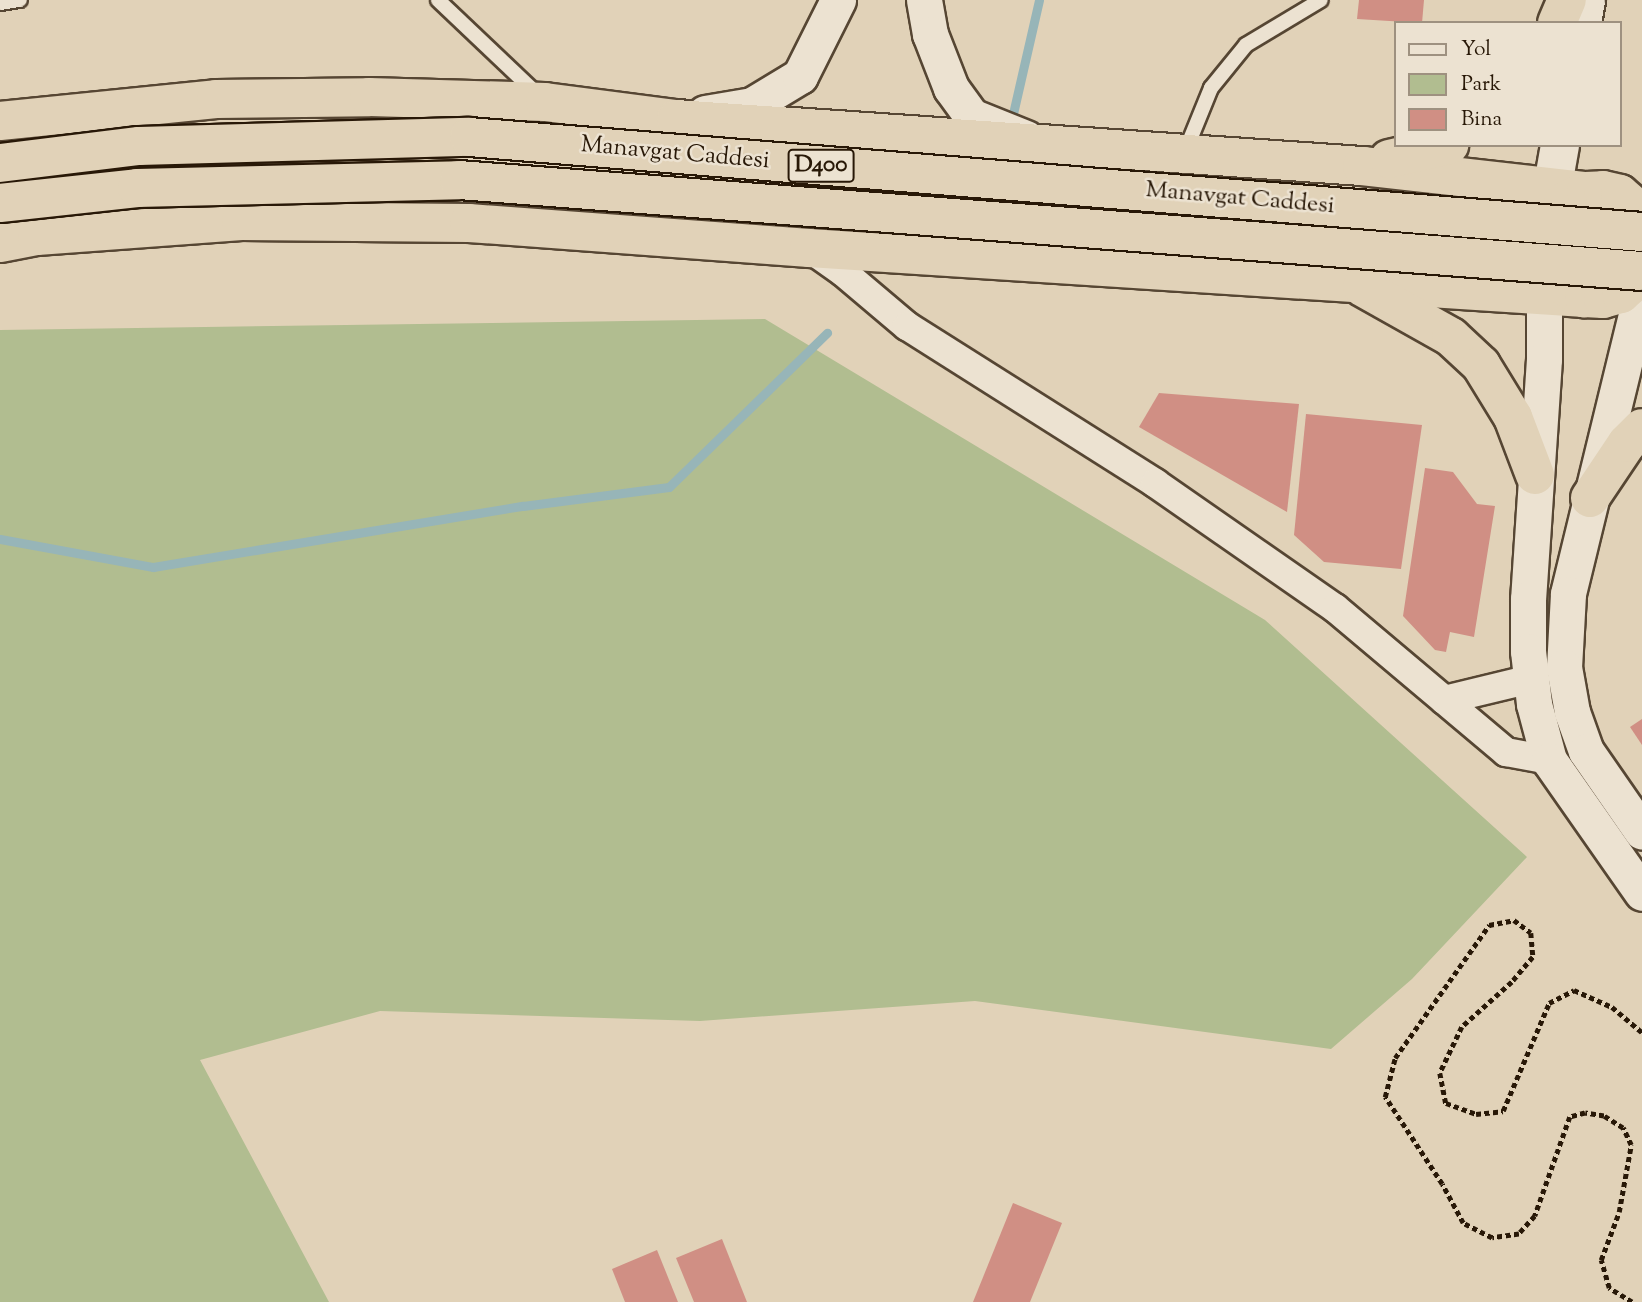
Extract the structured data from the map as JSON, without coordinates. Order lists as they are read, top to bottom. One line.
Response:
{"streets":{"highway":["Manavgat Caddesi","D400"]},"legend":["Yol","Park","Bina"]}
